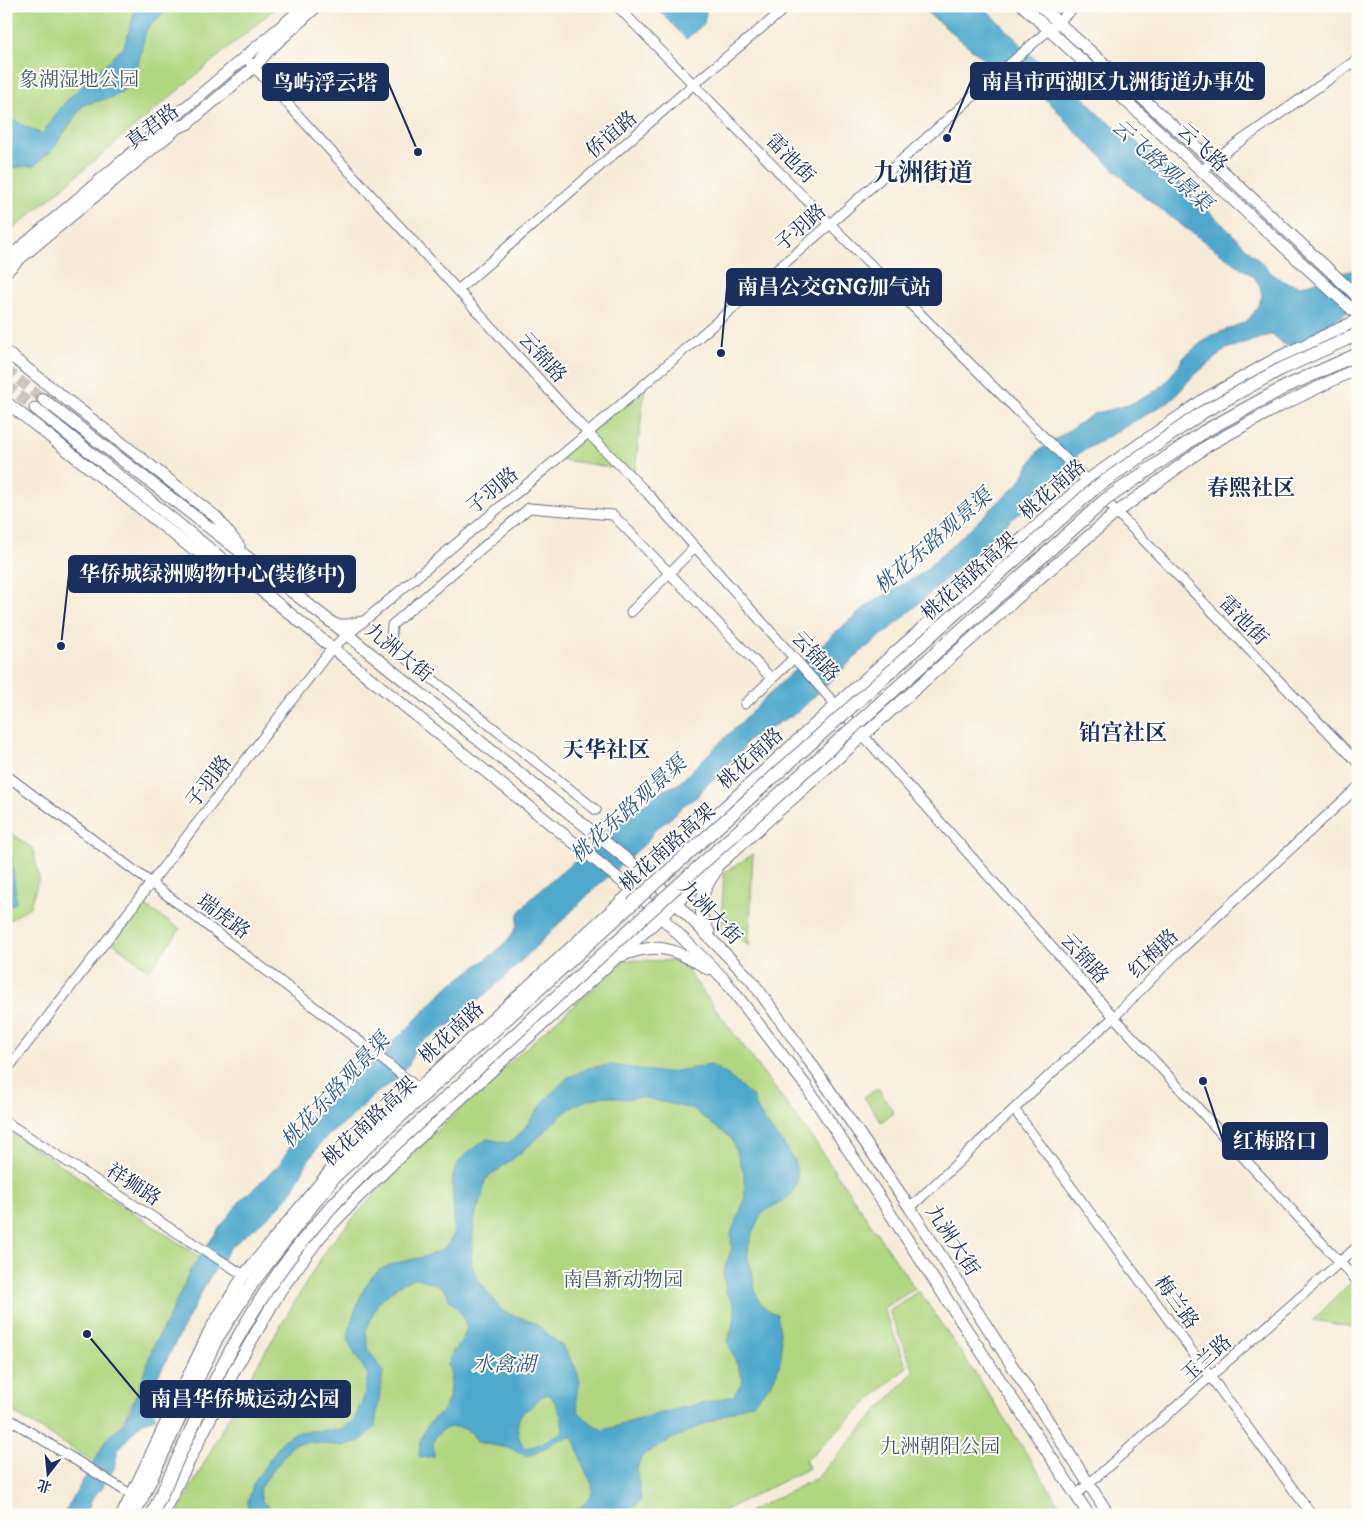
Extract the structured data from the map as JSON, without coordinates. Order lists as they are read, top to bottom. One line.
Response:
{"streets":{"highway":["桃花南路高架"],"main road":["真君路","云飞路","桃花南路","九洲大街"],"street":["侨谊路","雷池街","子羽路","云锦路","瑞虎路","红梅路","祥狮路","梅兰路","玉兰路"]},"crossings":[["真君路","云锦路"],["侨谊路","雷池街"],["侨谊路","云锦路"],["云飞路","子羽路"],["云飞路","桃花南路"],["雷池街","子羽路"],["雷池街","桃花南路"],["雷池街","桃花南路高架"],["子羽路","云锦路"],["子羽路","九洲大街"],["子羽路","瑞虎路"],["云锦路","桃花南路"],["云锦路","红梅路"],["云锦路","玉兰路"],["桃花南路","桃花南路高架"],["桃花南路","九洲大街"],["桃花南路","瑞虎路"],["桃花南路","祥狮路"],["九洲大街","红梅路"],["九洲大街","玉兰路"],["红梅路","梅兰路"],["梅兰路","玉兰路"]],"districts":["九洲街道","春熙社区","铂宫社区","天华社区"],"water":["云飞路观景渠","桃花东路观景渠","水禽湖"],"parks":["象湖湿地公园","南昌新动物园","九洲朝阳公园"],"places":["南昌市西湖区九洲街道办事处","鸟屿浮云塔","南昌公交GNG加气站","华侨城绿洲购物中心(装修中)","红梅路口","南昌华侨城运动公园"],"north":"bottom"}
